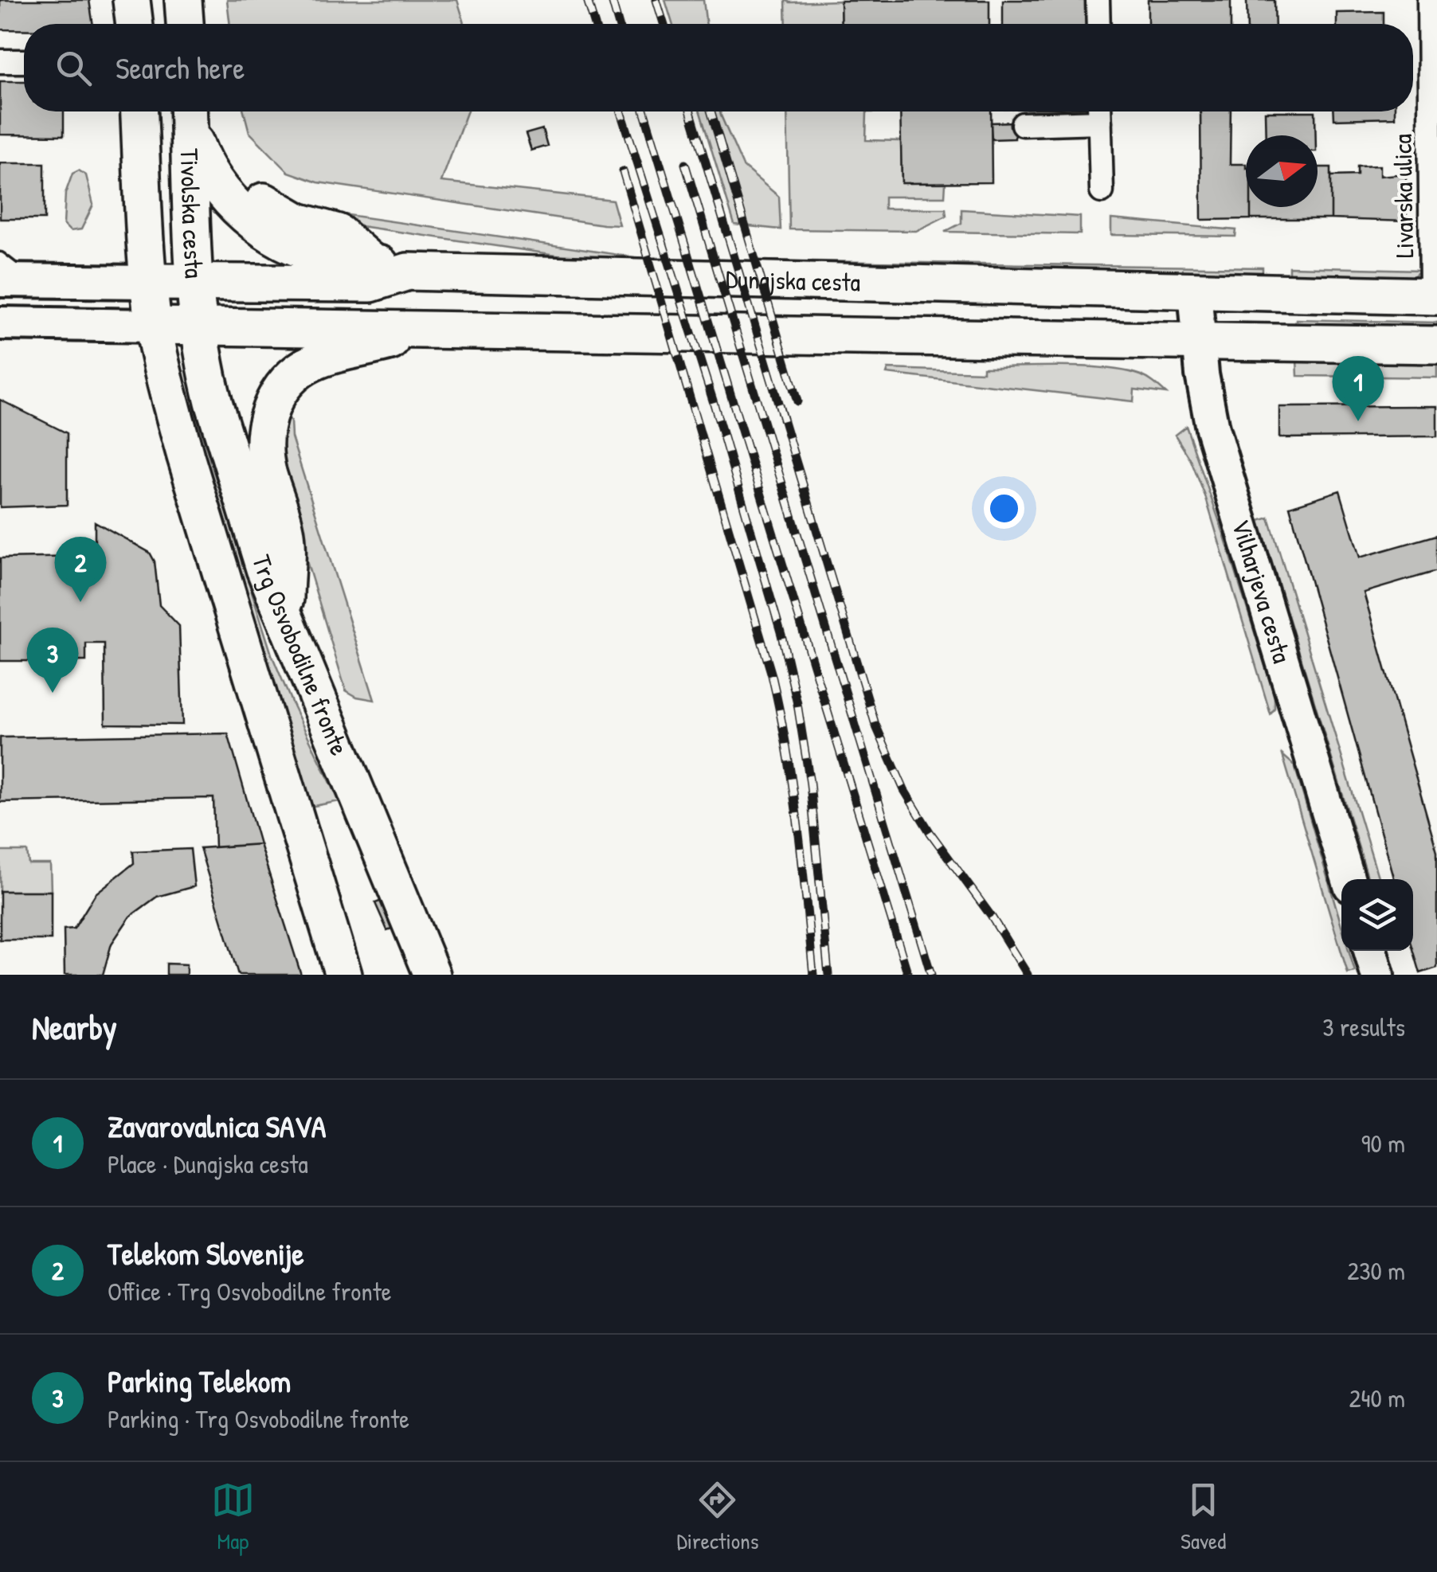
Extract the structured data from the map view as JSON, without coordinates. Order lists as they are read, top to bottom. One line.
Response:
{"streets":{"main road":["Tivolska cesta","Dunajska cesta","Vilharjeva cesta","Trg Osvobodilne fronte"],"street":["Livarska ulica"]},"crossings":[["Livarska ulica","Dunajska cesta"],["Tivolska cesta","Dunajska cesta"],["Tivolska cesta","Trg Osvobodilne fronte"],["Dunajska cesta","Vilharjeva cesta"]],"north":"right","page":{"search":"Search here","pins":["1","2","3"],"heading":["Nearby","3 results"],"list":[{"mark":"1","name":"Zavarovalnica SAVA","note":"Place · Dunajska cesta","value":"90 m"},{"mark":"2","name":"Telekom Slovenije","note":"Office · Trg Osvobodilne fronte","value":"230 m"},{"mark":"3","name":"Parking Telekom","note":"Parking · Trg Osvobodilne fronte","value":"240 m"}],"nav":["Map","Directions","Saved"]}}
